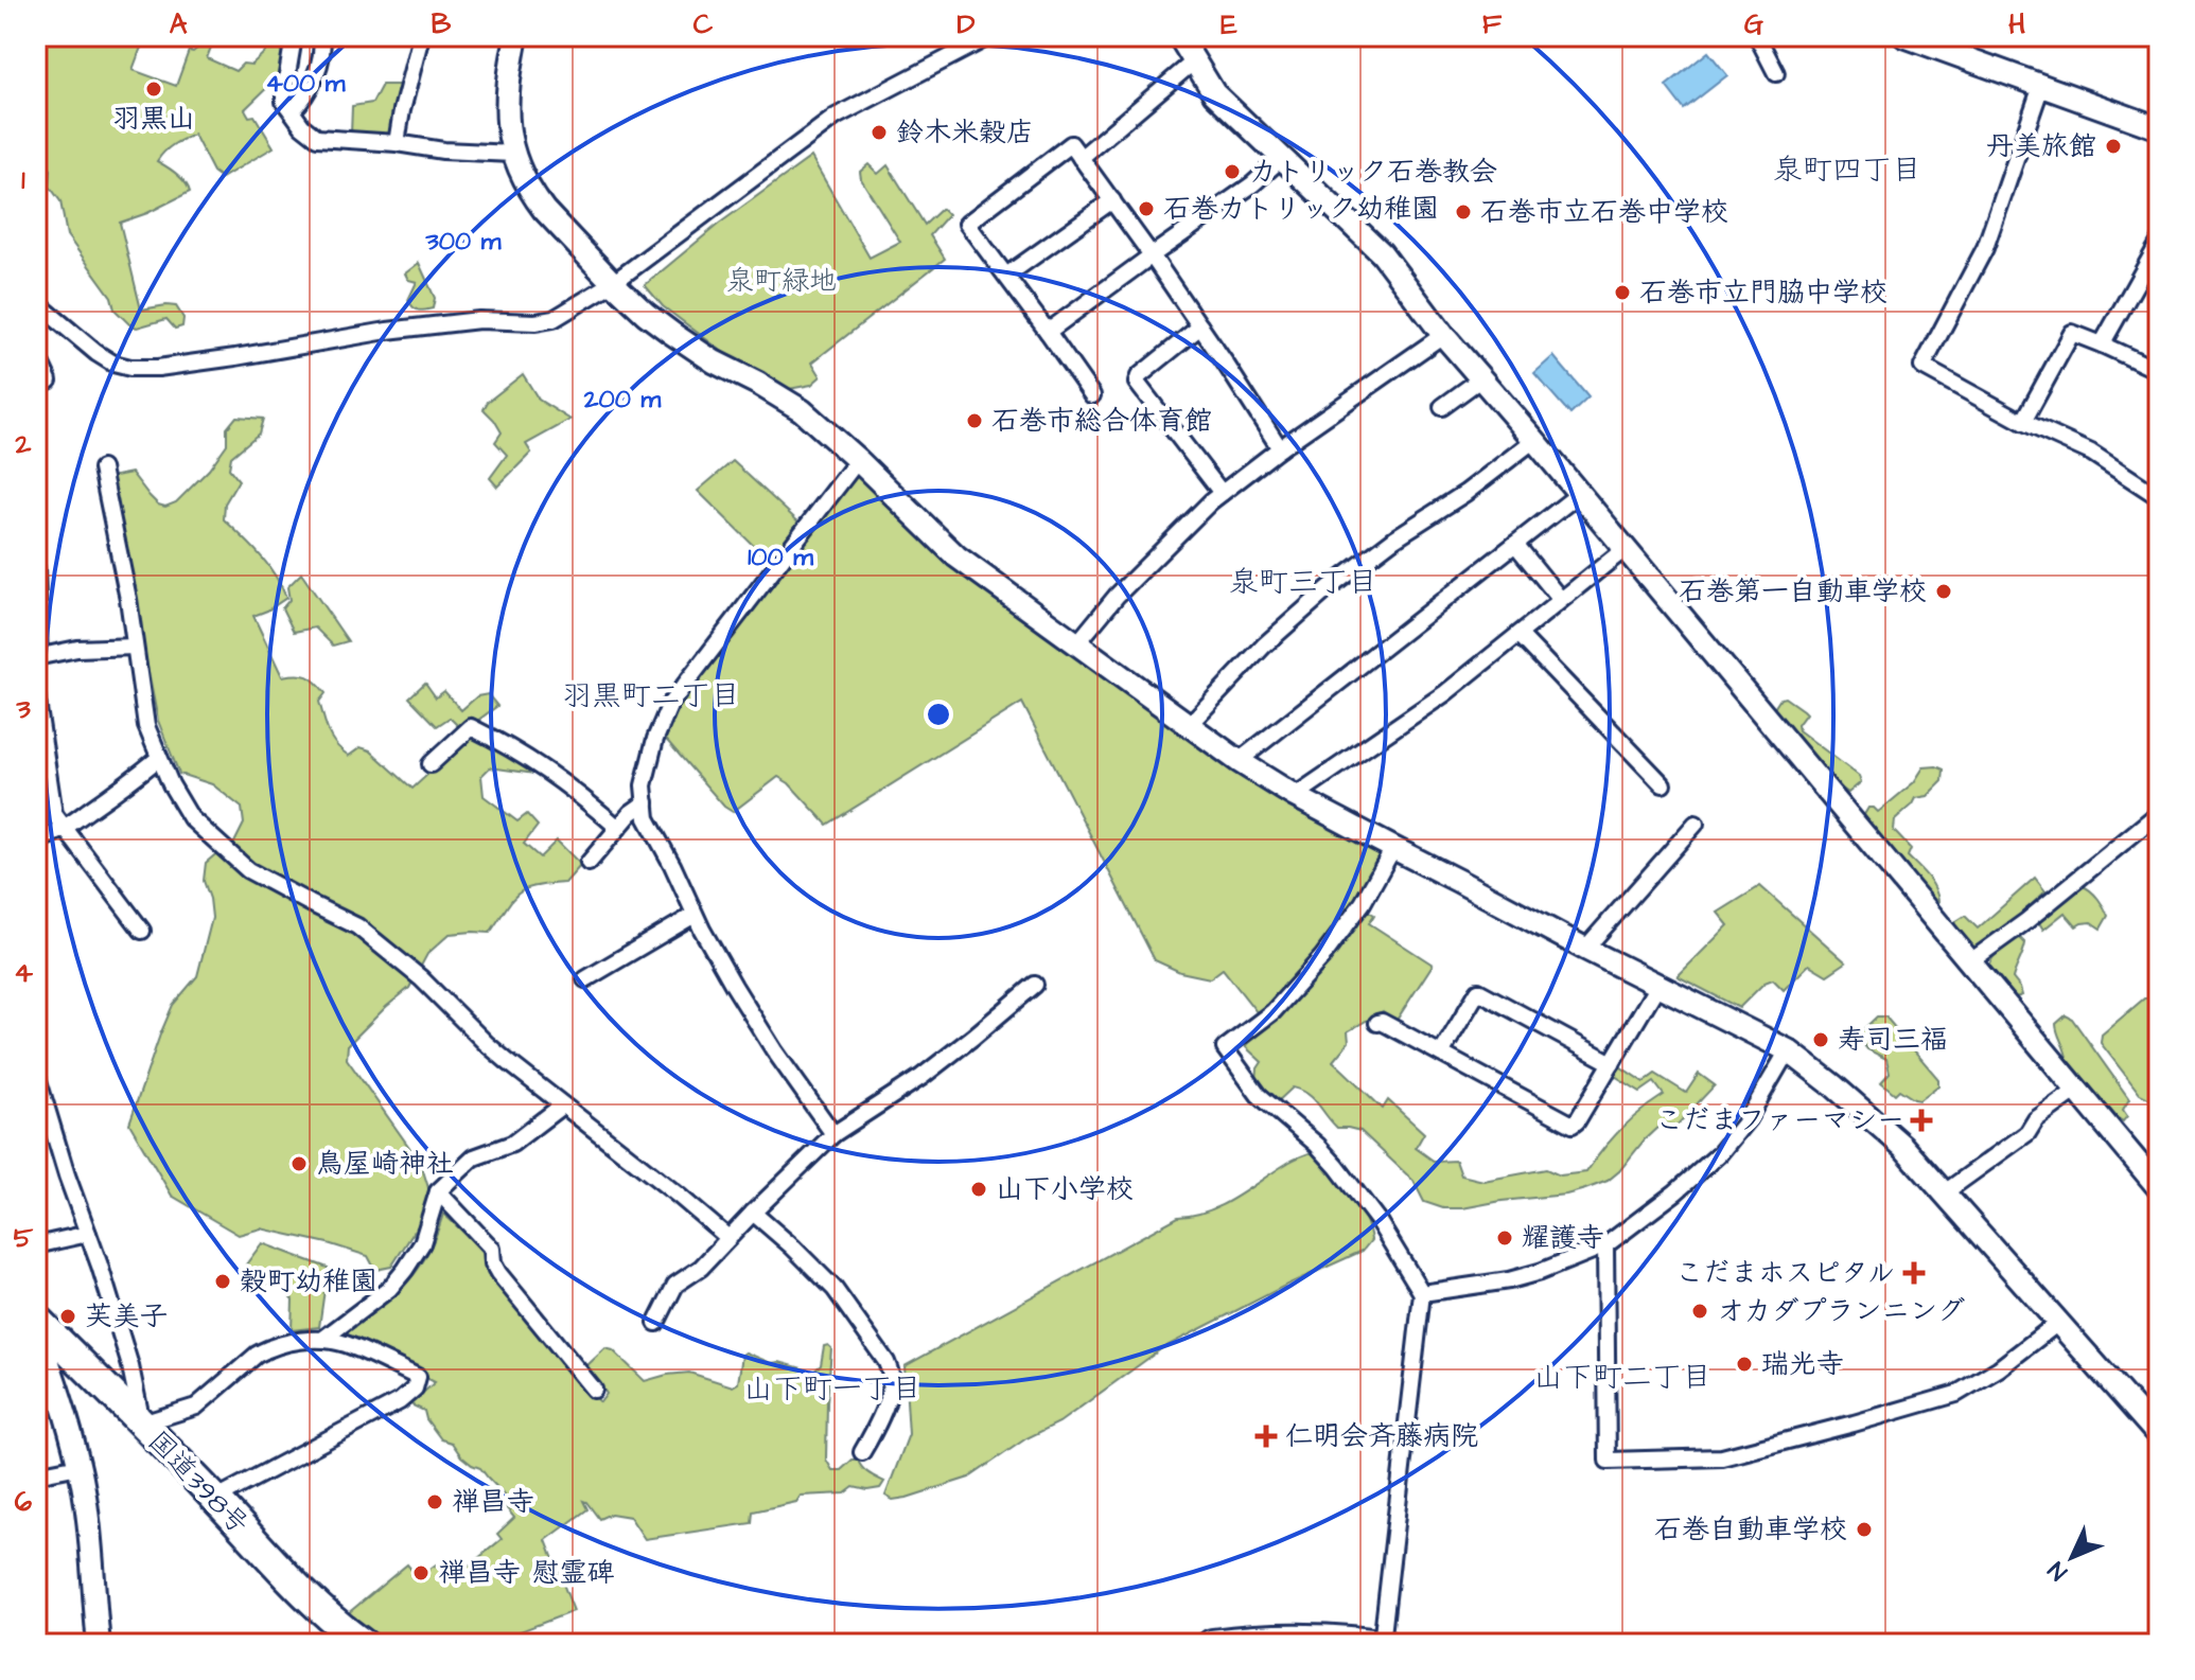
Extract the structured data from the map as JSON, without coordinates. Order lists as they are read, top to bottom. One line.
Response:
{"streets":{"highway":["国道398号"]},"districts":["泉町四丁目","泉町三丁目","羽黒町二丁目","山下町二丁目","山下町一丁目"],"parks":["泉町緑地"],"places":{"other":["羽黒山","鈴木米穀店","丹美旅館","カトリック石巻教会","石巻カトリック幼稚園","石巻市立石巻中学校","石巻市立門脇中学校","石巻市総合体育館","石巻第一自動車学校","寿司三福","鳥屋崎神社","山下小学校","耀護寺","穀町幼稚園","オカダプランニング","芙美子","瑞光寺","禅昌寺","石巻自動車学校","禅昌寺 慰霊碑"],"health":["こだまファーマシー","こだまホスピタル","仁明会斉藤病院"]},"north":"bottom left","grid":{"columns":["A","B","C","D","E","F","G","H"],"rows":["1","2","3","4","5","6"]},"rings":["400 m","300 m","200 m","100 m"]}
